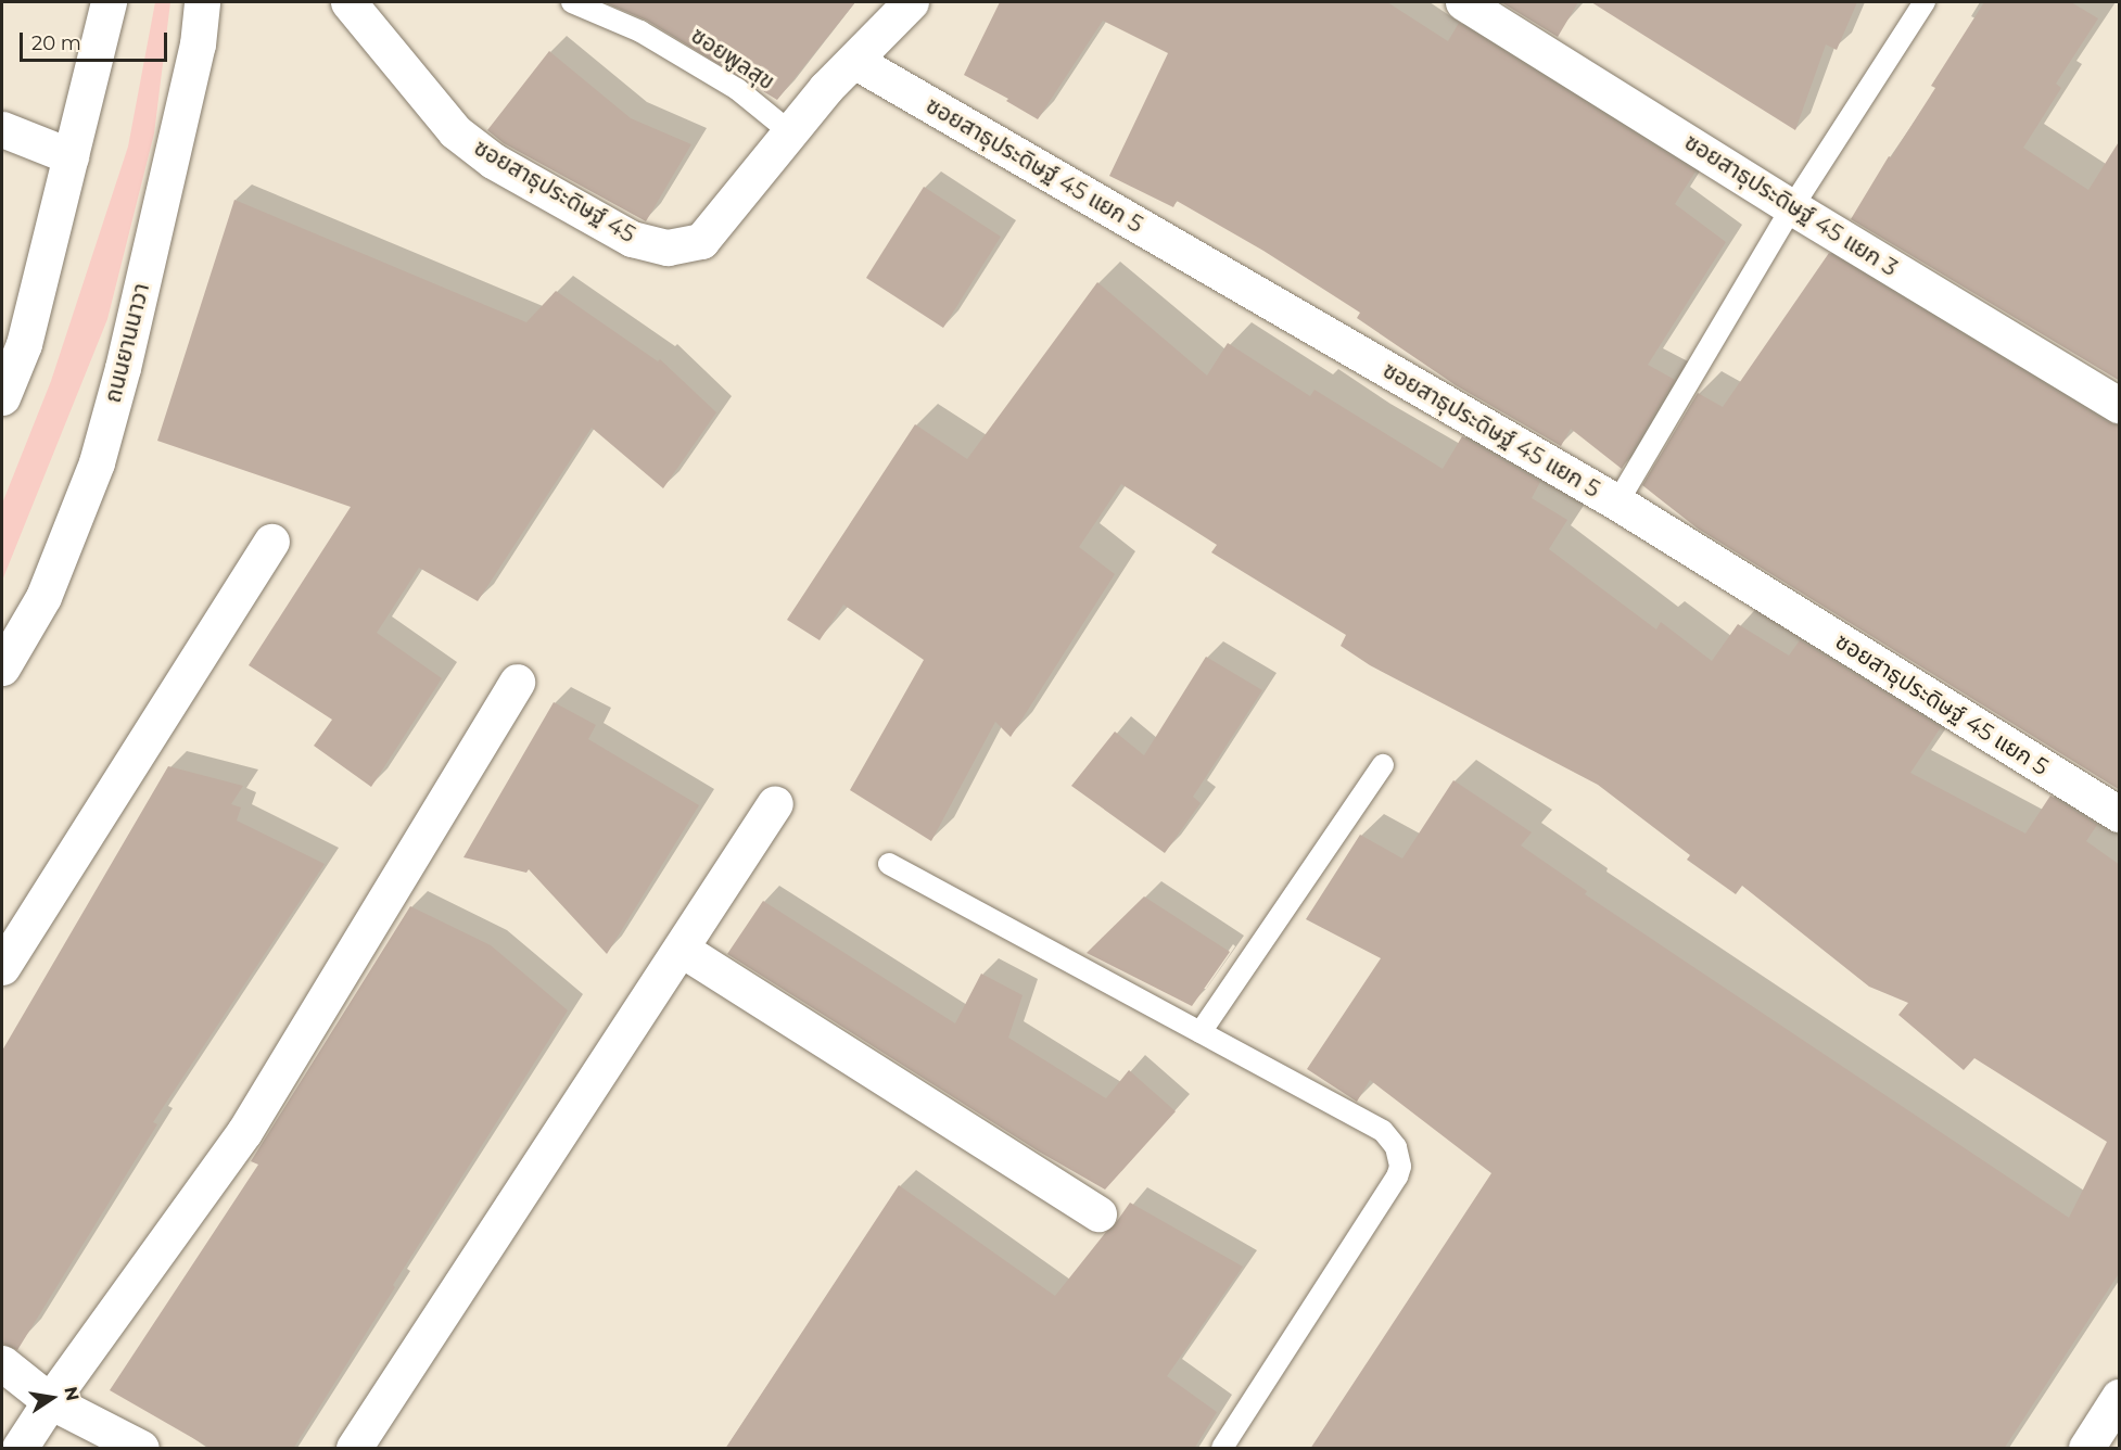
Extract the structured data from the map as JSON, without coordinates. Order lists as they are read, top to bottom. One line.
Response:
{"streets":{"street":["ซอยสาธุประดิษฐ์ 45 แยก 5","ซอยสาธุประดิษฐ์ 45","ซอยสาธุประดิษฐ์ 45 แยก 3","ถนนยานนาวา"],"lane":["ซอยพูลสุข"]},"crossings":[["ซอยพูลสุข","ซอยสาธุประดิษฐ์ 45"],["ซอยสาธุประดิษฐ์ 45 แยก 5","ซอยสาธุประดิษฐ์ 45"]],"scale_bar":"20 m","north":"right"}
